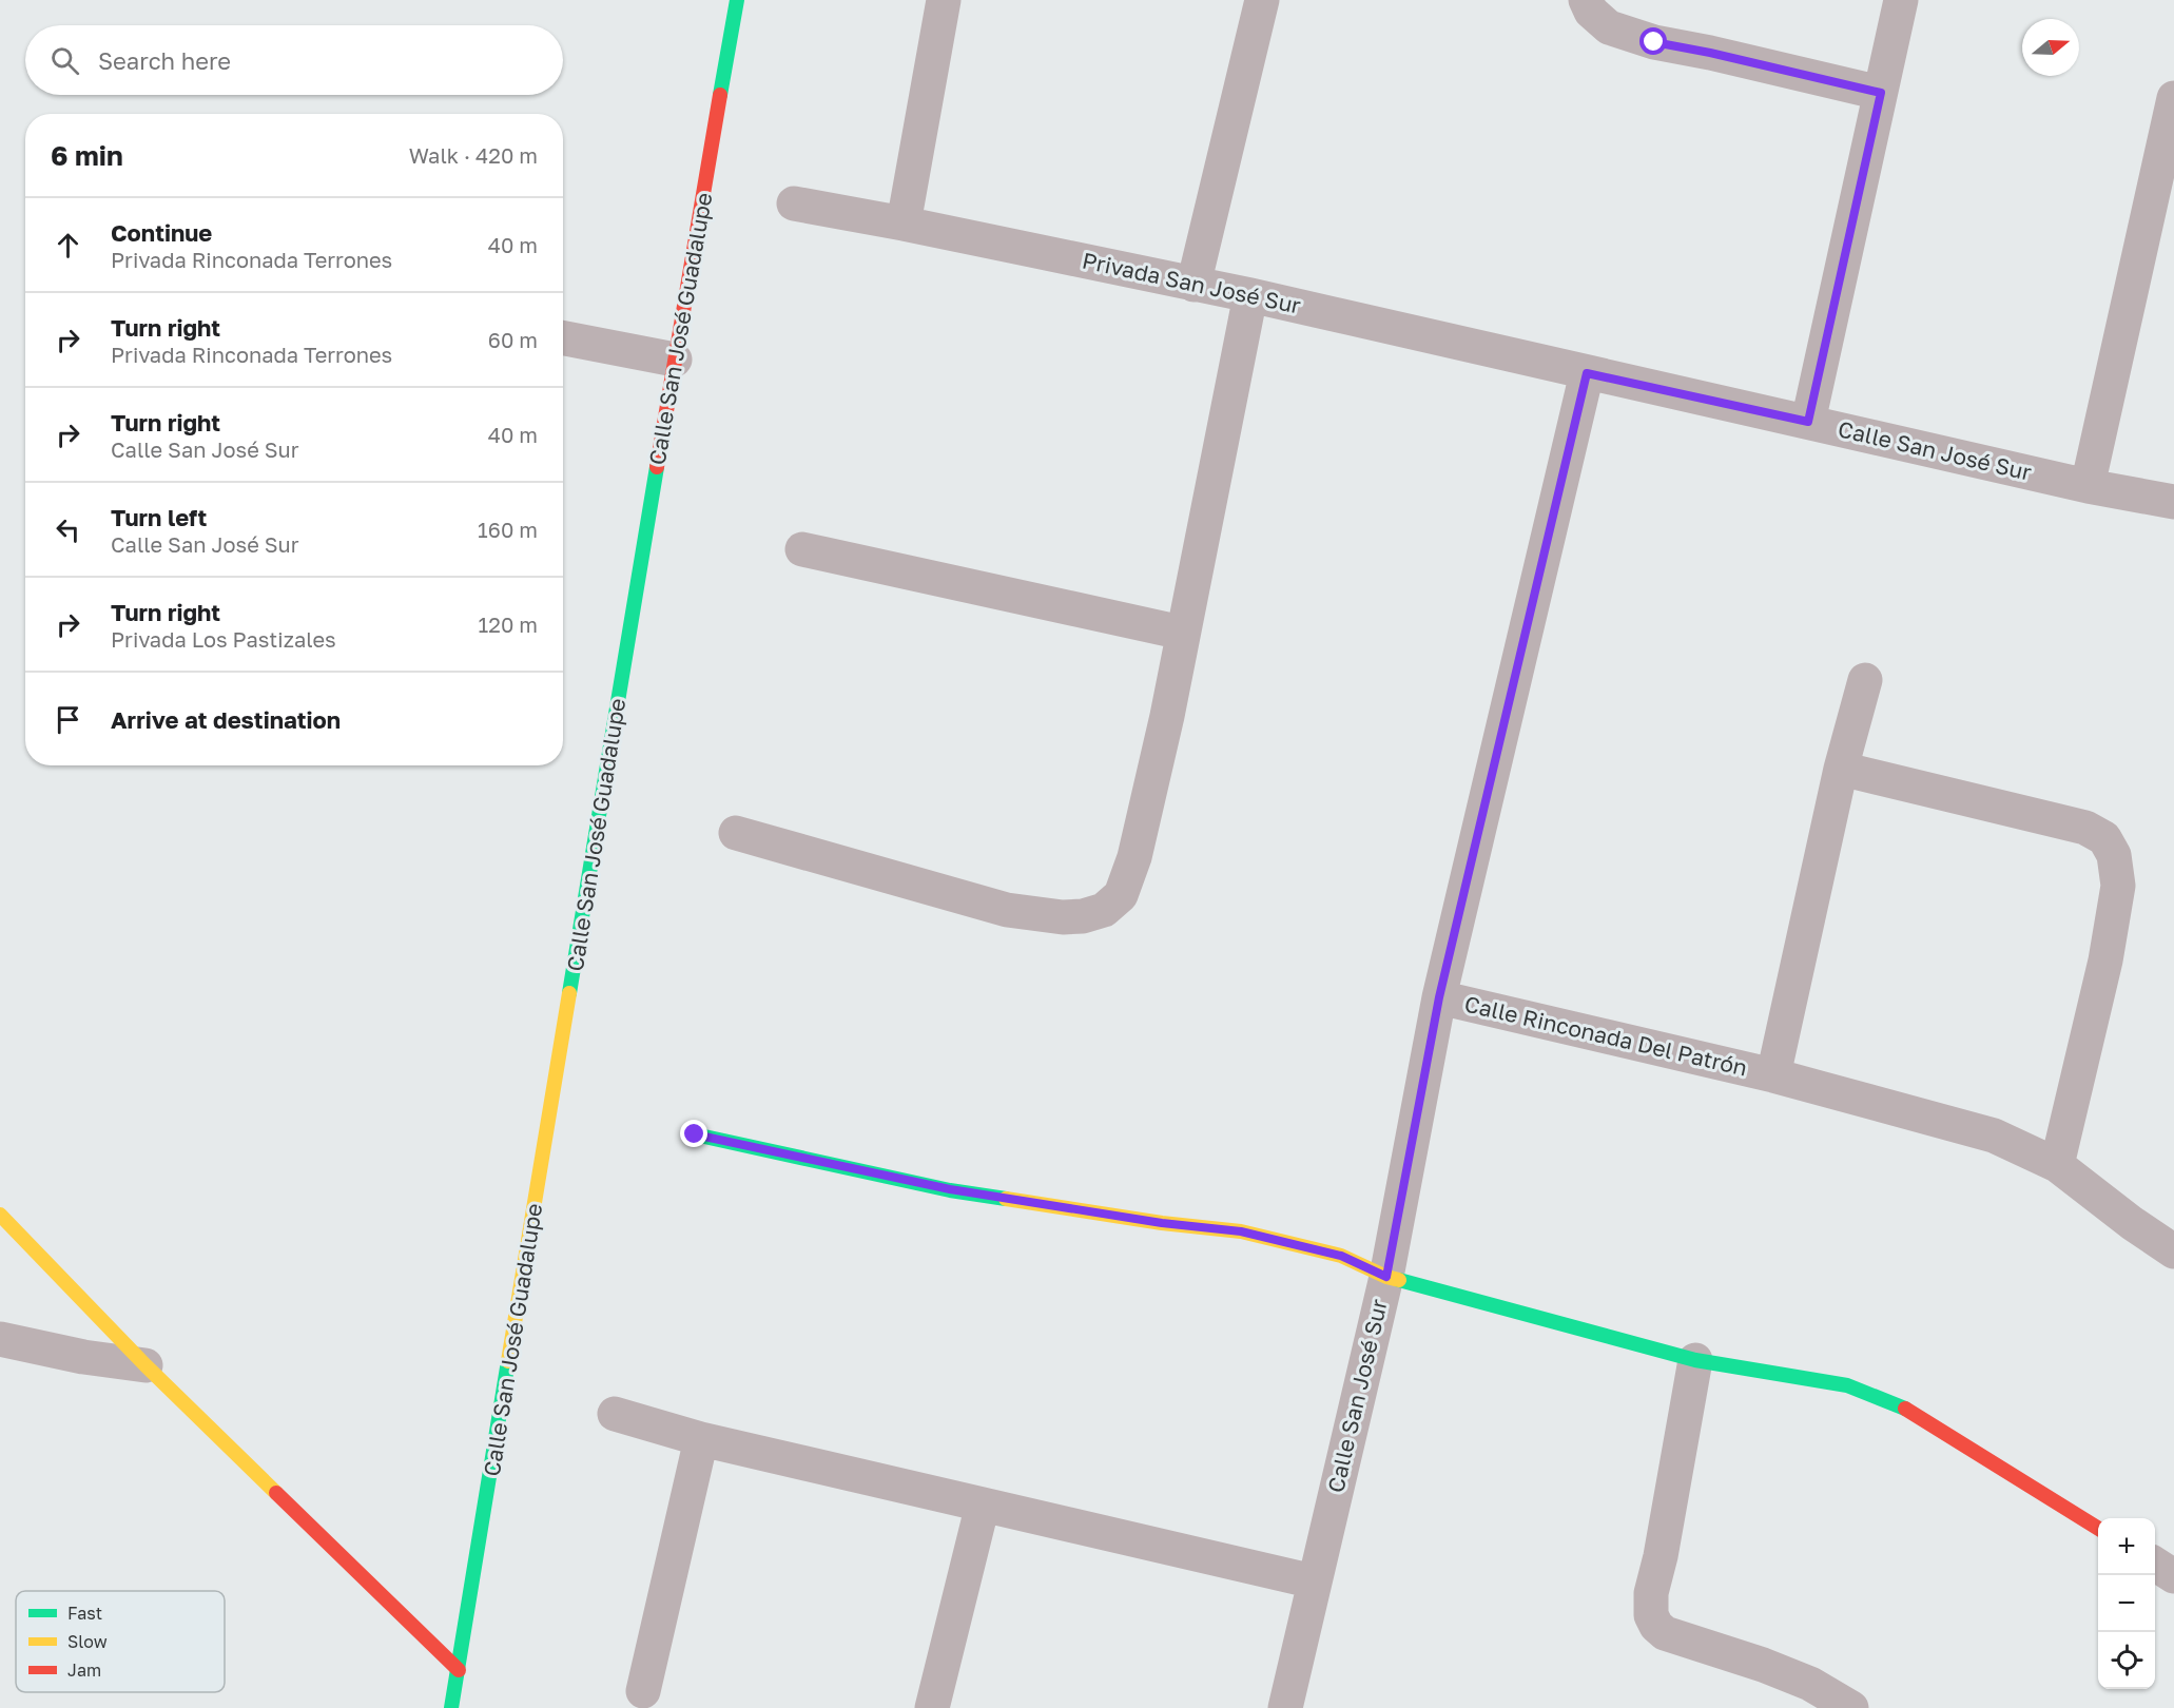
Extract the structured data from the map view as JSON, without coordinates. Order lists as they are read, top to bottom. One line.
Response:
{"streets":{"street":["Privada San José Sur","Calle San José Guadalupe","Calle San José Sur","Calle Rinconada Del Patrón"]},"crossings":[["Privada San José Sur","Calle San José Sur"],["Calle San José Sur","Calle Rinconada Del Patrón"]],"legend":["Fast","Slow","Jam"],"north":"right","page":{"search":"Search here","heading":["6 min","Walk · 420 m"],"list":[["Continue","Privada Rinconada Terrones","40 m"],["Turn right","Privada Rinconada Terrones","60 m"],["Turn right","Calle San José Sur","40 m"],["Turn left","Calle San José Sur","160 m"],["Turn right","Privada Los Pastizales","120 m"],"Arrive at destination"],"map_buttons":["+","−"]}}
